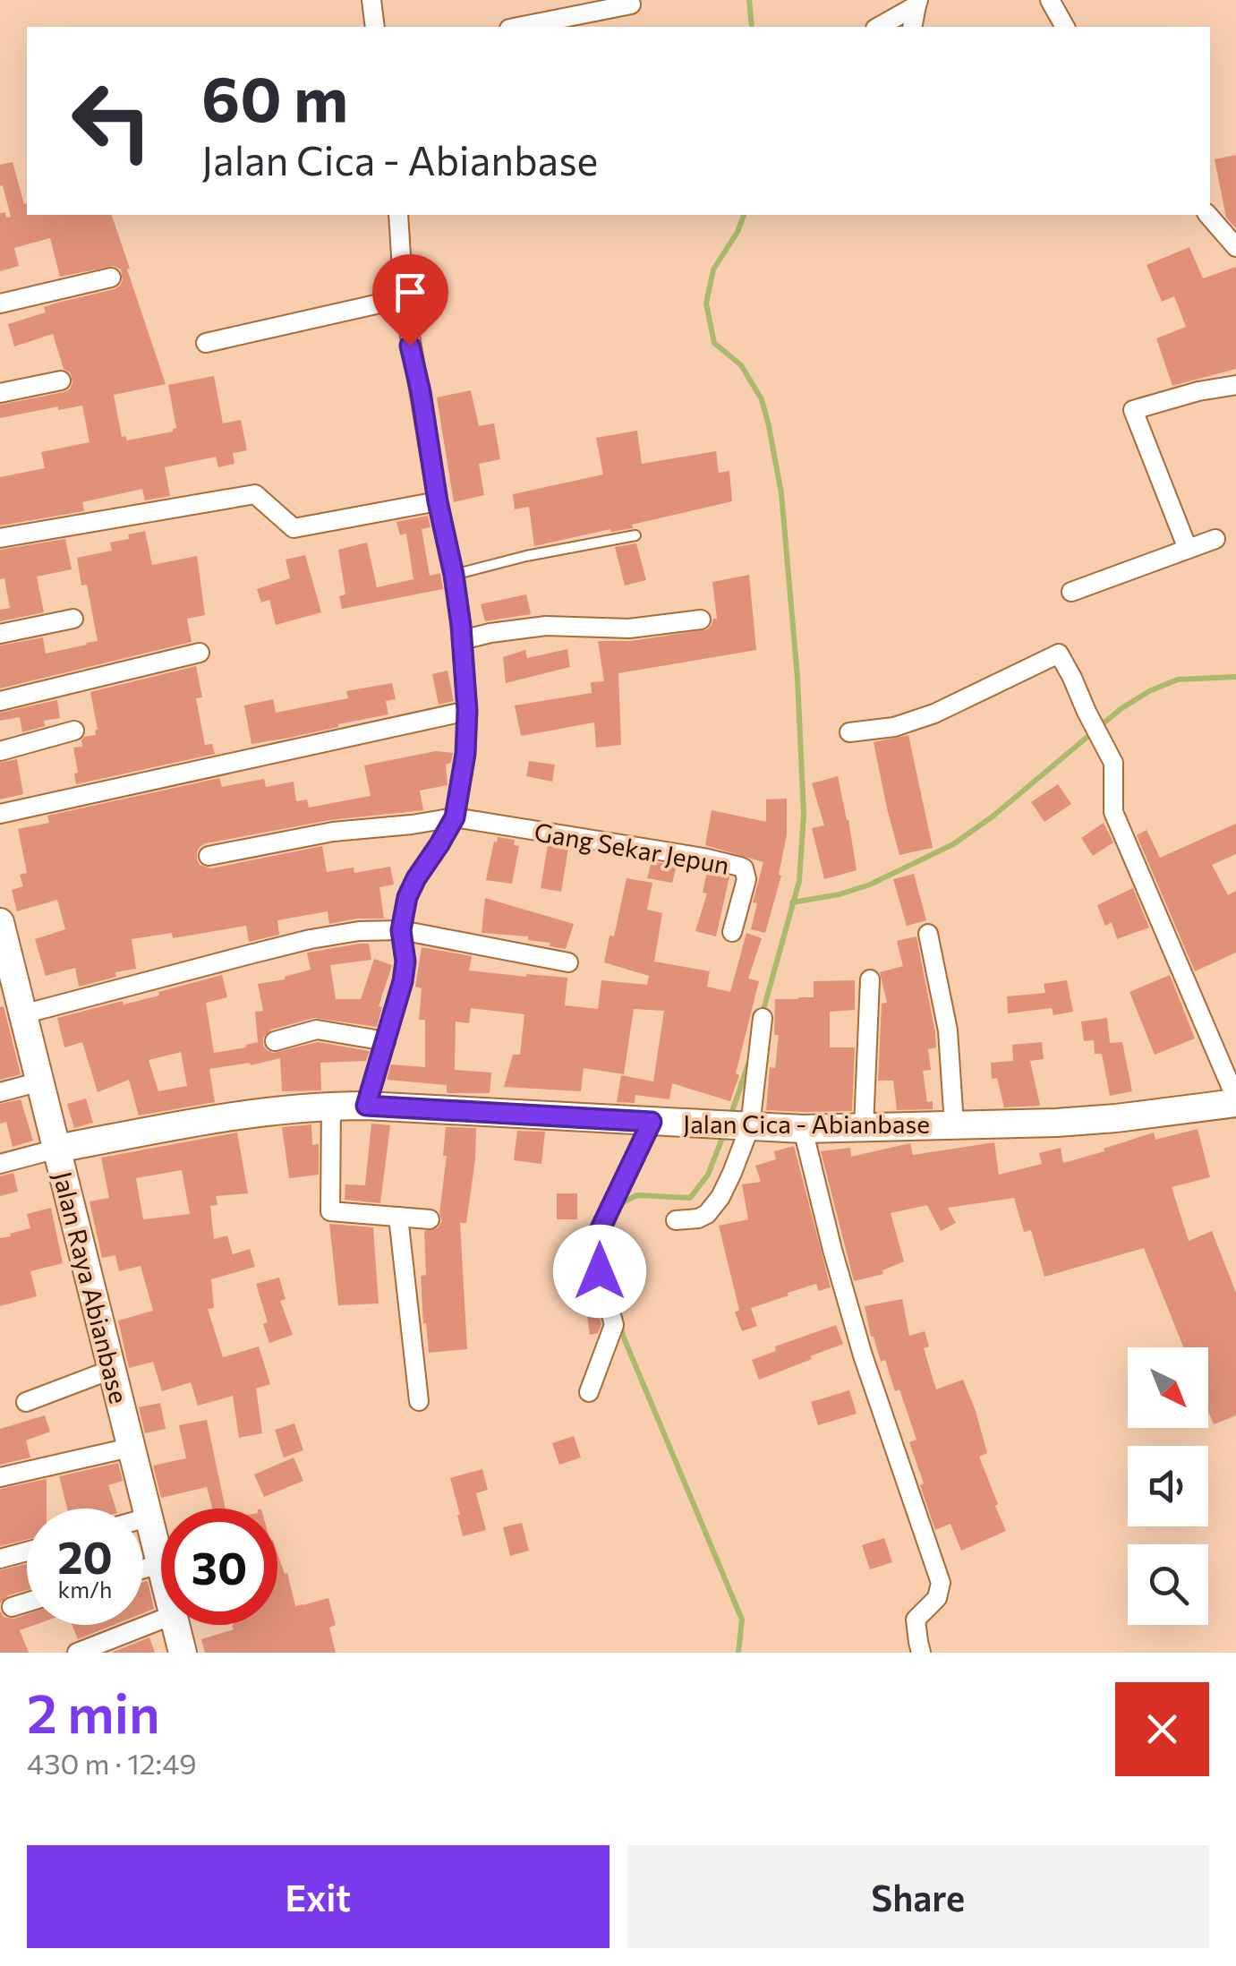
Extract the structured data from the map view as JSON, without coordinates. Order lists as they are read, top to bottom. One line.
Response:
{"streets":{"street":["Gang Sekar Jepun","Jalan Cica - Abianbase","Jalan Raya Abianbase"]},"crossings":[["Jalan Cica - Abianbase","Jalan Raya Abianbase"]],"north":"bottom right","page":{"turn":["60 m","Jalan Cica - Abianbase"],"speed":"20 km/h","limit":"30","heading":["2 min","430 m · 12:49"],"buttons":["Exit","Share"]}}
